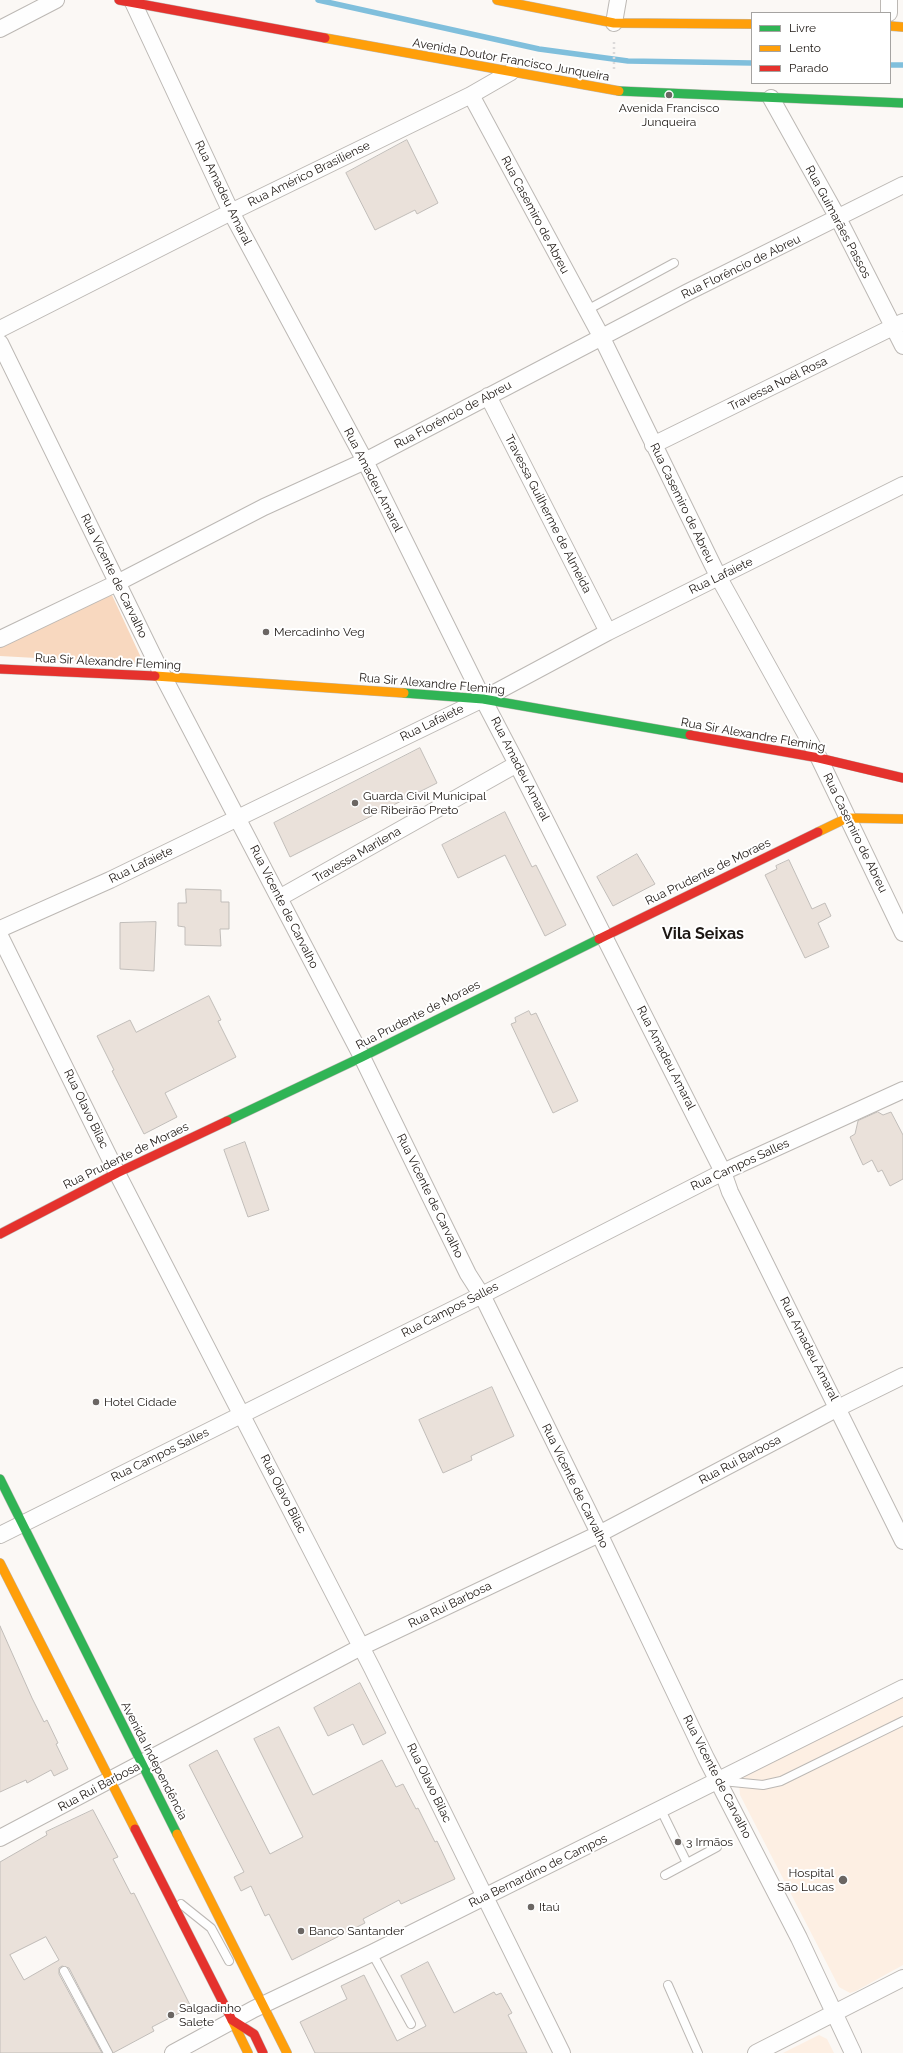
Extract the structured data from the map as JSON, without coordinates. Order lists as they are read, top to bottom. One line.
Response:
{"streets":{"main road":["Avenida Doutor Francisco Junqueira","Rua Sir Alexandre Fleming","Rua Prudente de Moraes","Avenida Independência"],"street":["Rua Américo Brasiliense","Rua Amadeu Amaral","Rua Casemiro de Abreu","Rua Guimarães Passos","Rua Florêncio de Abreu","Travessa Noél Rosa","Travessa Guilherme de Almeida","Rua Vicente de Carvalho","Rua Lafaiete","Travessa Marilena","Rua Olavo Bilac","Rua Campos Salles","Rua Rui Barbosa","Rua Bernardino de Campos"]},"crossings":[["Avenida Doutor Francisco Junqueira","Rua Américo Brasiliense"],["Avenida Doutor Francisco Junqueira","Rua Amadeu Amaral"],["Avenida Doutor Francisco Junqueira","Rua Guimarães Passos"],["Rua Américo Brasiliense","Rua Amadeu Amaral"],["Rua Américo Brasiliense","Rua Casemiro de Abreu"],["Rua Amadeu Amaral","Rua Florêncio de Abreu"],["Rua Amadeu Amaral","Rua Lafaiete"],["Rua Amadeu Amaral","Rua Sir Alexandre Fleming"],["Rua Amadeu Amaral","Travessa Marilena"],["Rua Amadeu Amaral","Rua Prudente de Moraes"],["Rua Amadeu Amaral","Rua Campos Salles"],["Rua Amadeu Amaral","Rua Rui Barbosa"],["Rua Casemiro de Abreu","Rua Florêncio de Abreu"],["Rua Casemiro de Abreu","Travessa Noél Rosa"],["Rua Casemiro de Abreu","Rua Lafaiete"],["Rua Casemiro de Abreu","Rua Sir Alexandre Fleming"],["Rua Casemiro de Abreu","Rua Prudente de Moraes"],["Rua Guimarães Passos","Rua Florêncio de Abreu"],["Rua Guimarães Passos","Travessa Noél Rosa"],["Rua Florêncio de Abreu","Travessa Guilherme de Almeida"],["Rua Florêncio de Abreu","Rua Vicente de Carvalho"],["Travessa Guilherme de Almeida","Rua Lafaiete"],["Rua Vicente de Carvalho","Rua Lafaiete"],["Rua Vicente de Carvalho","Rua Sir Alexandre Fleming"],["Rua Vicente de Carvalho","Travessa Marilena"],["Rua Vicente de Carvalho","Rua Prudente de Moraes"],["Rua Vicente de Carvalho","Rua Campos Salles"],["Rua Vicente de Carvalho","Rua Rui Barbosa"],["Rua Vicente de Carvalho","Rua Bernardino de Campos"],["Rua Lafaiete","Rua Sir Alexandre Fleming"],["Rua Prudente de Moraes","Rua Olavo Bilac"],["Rua Olavo Bilac","Rua Campos Salles"],["Rua Olavo Bilac","Rua Rui Barbosa"],["Rua Olavo Bilac","Rua Bernardino de Campos"],["Rua Campos Salles","Avenida Independência"],["Rua Rui Barbosa","Avenida Independência"],["Avenida Independência","Rua Bernardino de Campos"]],"districts":["Vila Seixas"],"places":["Avenida Francisco Junqueira","Mercadinho Veg","Guarda Civil Municipal de Ribeirão Preto","Hotel Cidade","3 Irmãos","Hospital São Lucas","Itaú","Banco Santander","Salgadinho Salete"],"legend":["Livre","Lento","Parado"]}
